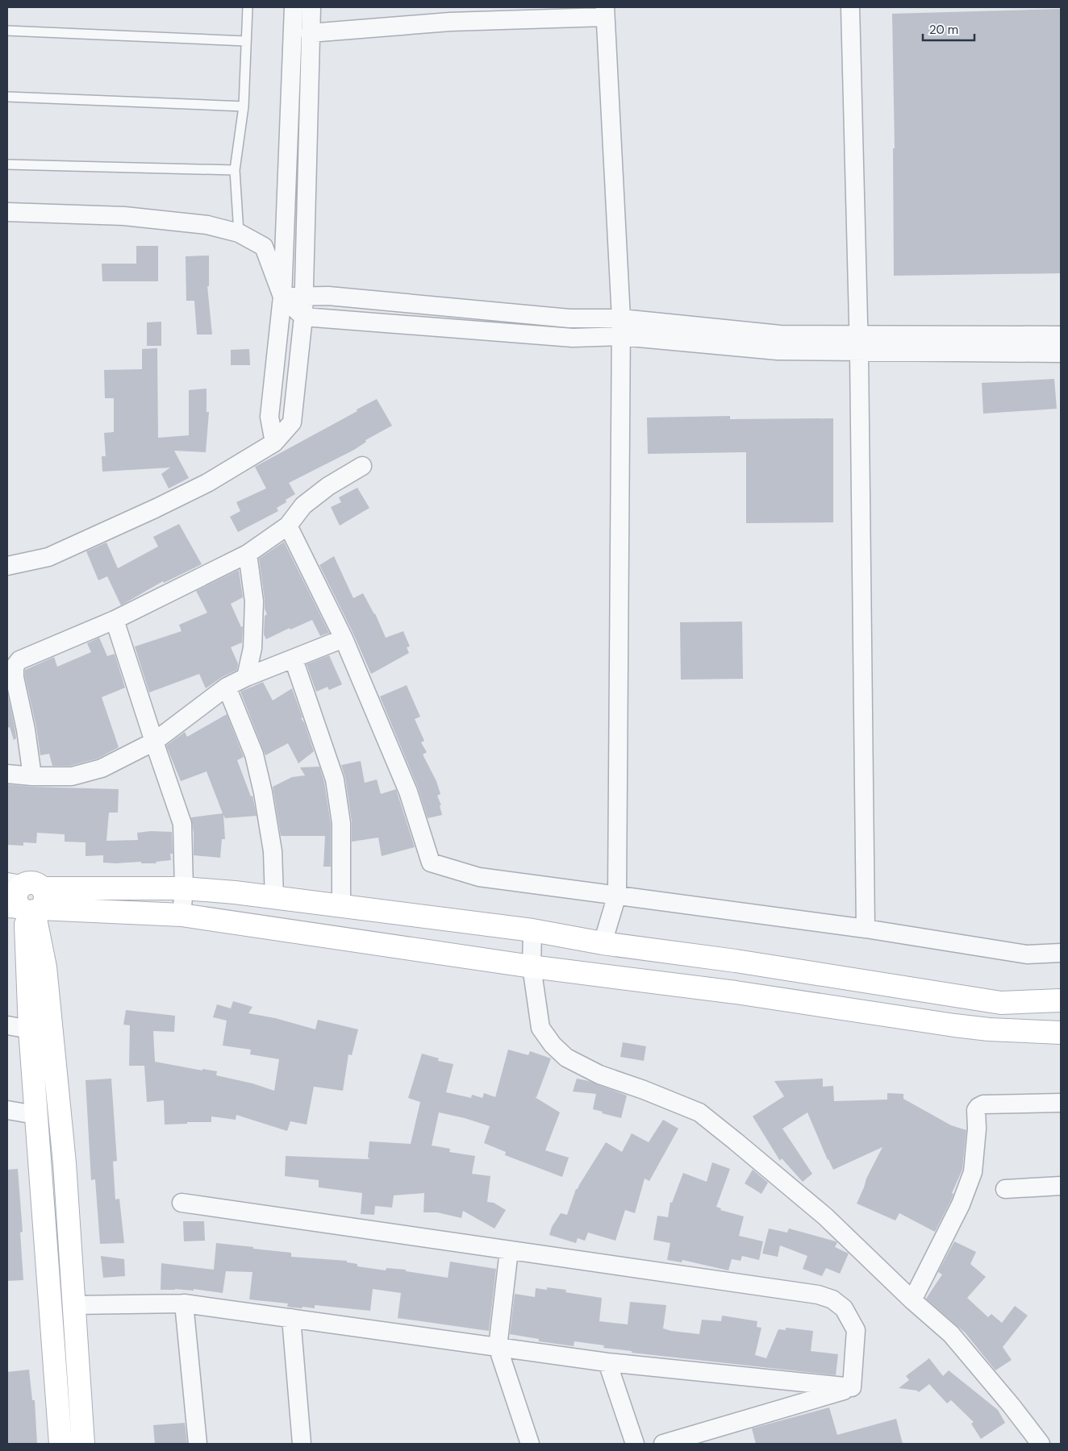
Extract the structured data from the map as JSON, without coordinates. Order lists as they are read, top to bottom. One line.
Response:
{"scale_bar":"20 m"}
